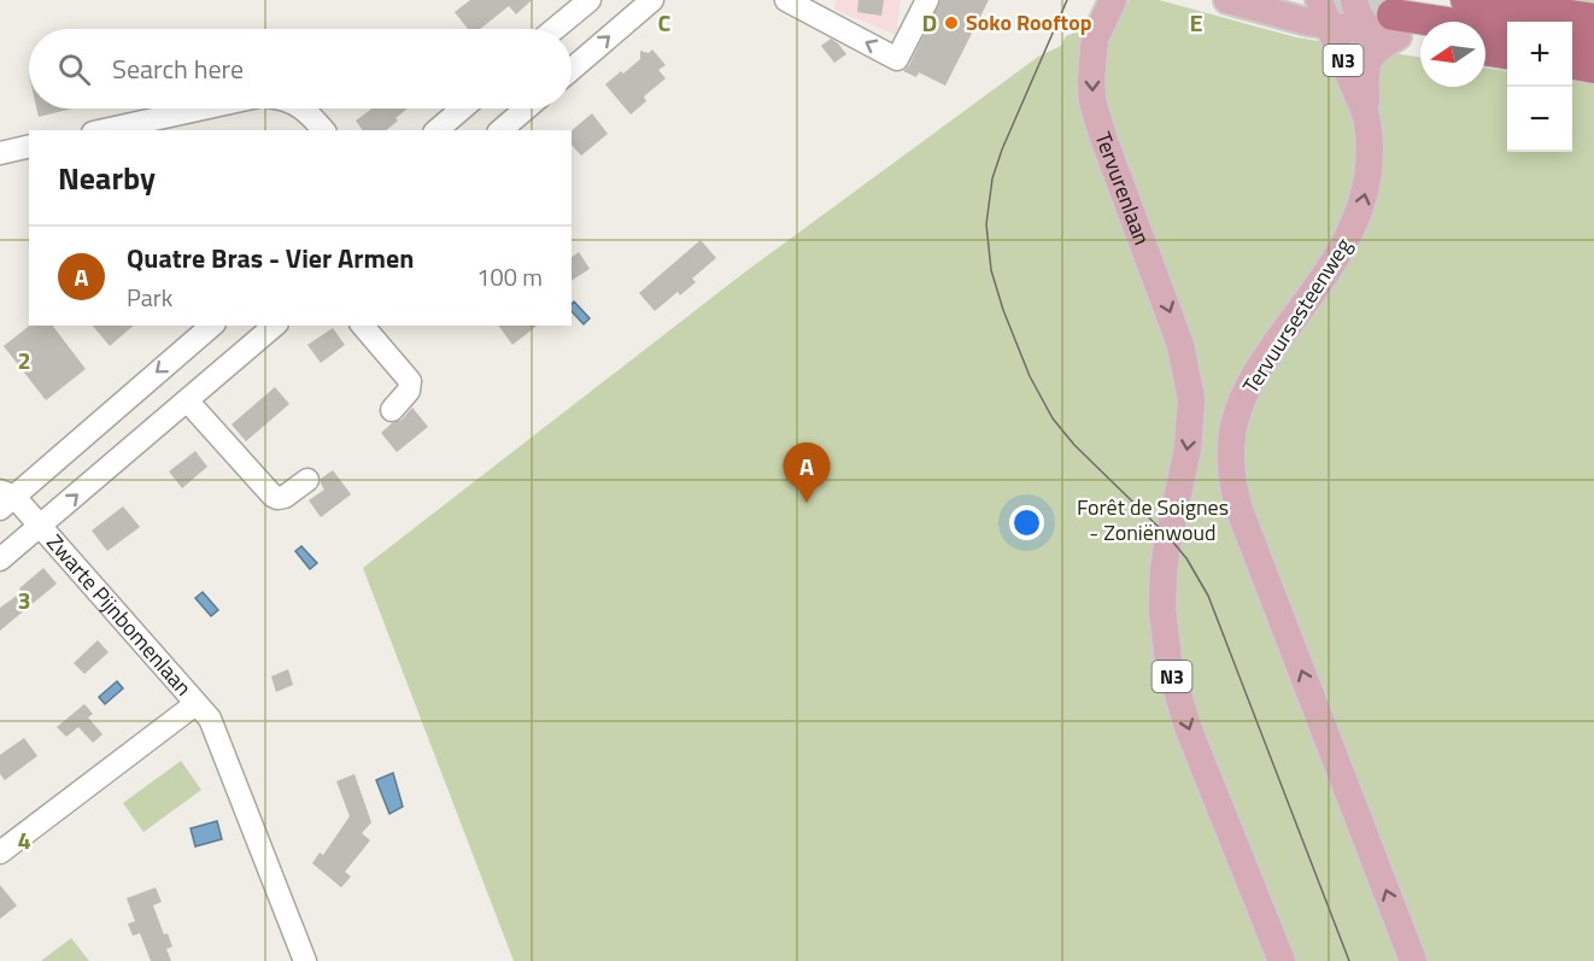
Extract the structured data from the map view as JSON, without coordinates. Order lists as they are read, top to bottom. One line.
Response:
{"streets":{"main road":["N3","Tervurenlaan","Tervuursesteenweg"],"street":["Zwarte Pijnbomenlaan"]},"one_way":["Tervurenlaan","Tervuursesteenweg"],"parks":["Forêt de Soignes - Zoniënwoud"],"places":["Soko Rooftop"],"north":"left","page":{"map_buttons":["+","−"],"search":"Search here","heading":"Nearby","list":[{"mark":"A","name":"Quatre Bras - Vier Armen","note":"Park","value":"100 m"}],"pins":"A"},"grid":{"columns":["C","D","E"],"rows":["2","3","4"]}}
